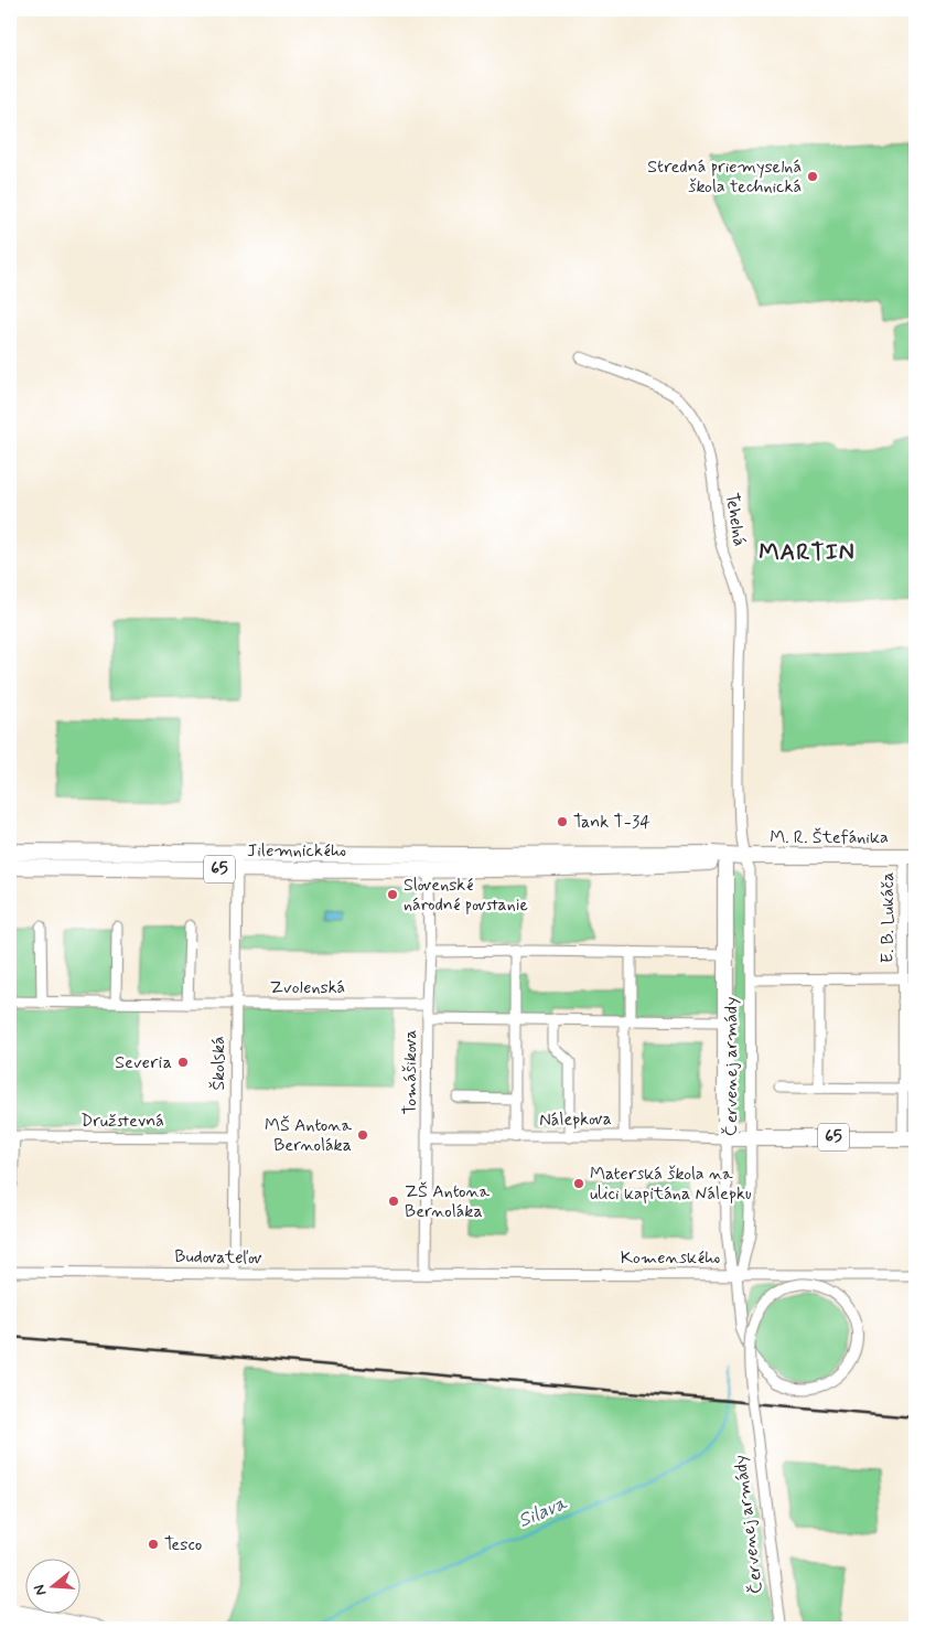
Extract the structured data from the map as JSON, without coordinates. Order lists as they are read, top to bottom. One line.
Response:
{"streets":{"main road":["M. R. Štefánika","Jilemnického","65","Červenej armády"],"street":["Tehelná","E. B. Lukáča","Zvolenská","Školská","Tomášikova","Nálepkova","Družstevná","Budovateľov","Komenského"]},"crossings":[["Tehelná","M. R. Štefánika"],["Tehelná","Jilemnického"],["Tehelná","Červenej armády"],["M. R. Štefánika","Jilemnického"],["M. R. Štefánika","E. B. Lukáča"],["M. R. Štefánika","Červenej armády"],["Jilemnického","Školská"],["Jilemnického","Červenej armády"],["Jilemnického","Tomášikova"],["65","E. B. Lukáča"],["65","Červenej armády"],["65","Nálepkova"],["E. B. Lukáča","Červenej armády"],["Zvolenská","Školská"],["Zvolenská","Tomášikova"],["Školská","Družstevná"],["Školská","Budovateľov"],["Červenej armády","Nálepkova"],["Červenej armády","Komenského"],["Tomášikova","Nálepkova"],["Tomášikova","Budovateľov"],["Tomášikova","Komenského"],["Budovateľov","Komenského"]],"districts":["MARTIN"],"water":["Silava"],"places":["Stredná priemyselná škola technická","Tank T-34","Slovenské národné povstanie","Severia","MŠ Antona Bernoláka","Materská škola na ulici kapitána Nálepku","ZŠ Antona Bernoláka","Tesco"],"north":"left"}
